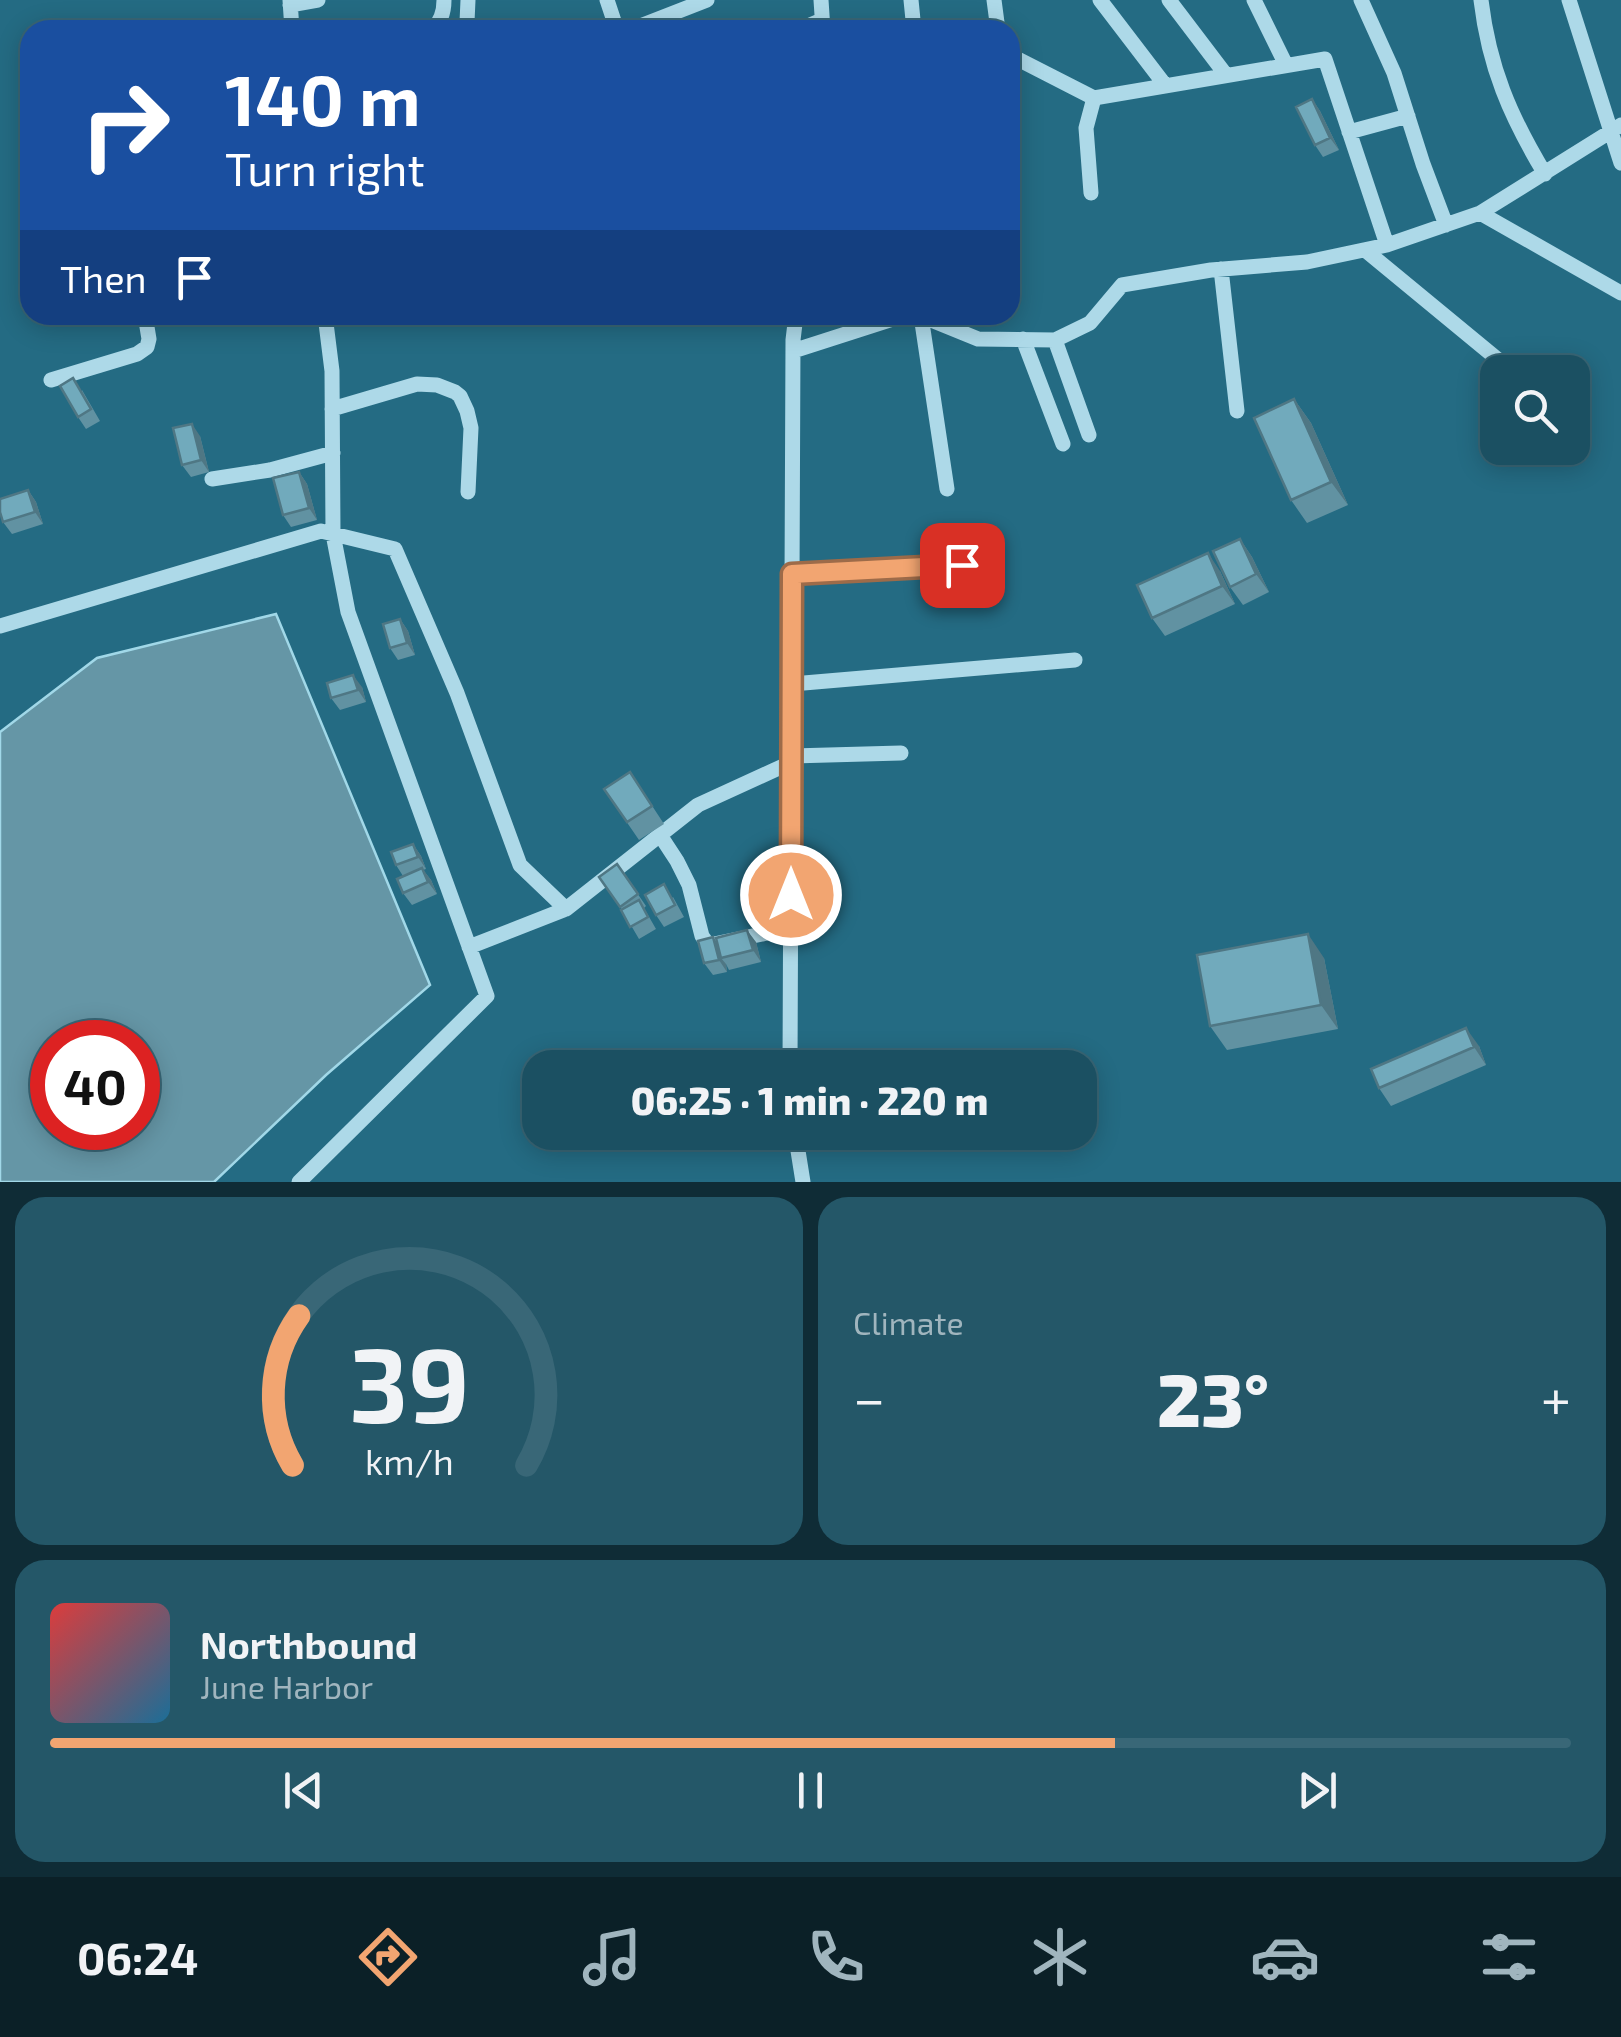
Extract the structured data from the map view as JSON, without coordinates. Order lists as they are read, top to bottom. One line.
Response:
{"page":{"turn":["140 m","Turn right"],"then":"Then","limit":"40","trip":"06:25 · 1 min · 220 m","tile":"Climate","heat":["−","23°","+"],"song":["Northbound","June Harbor"],"tabs":"06:24","gauge":["39","km/h"]}}
